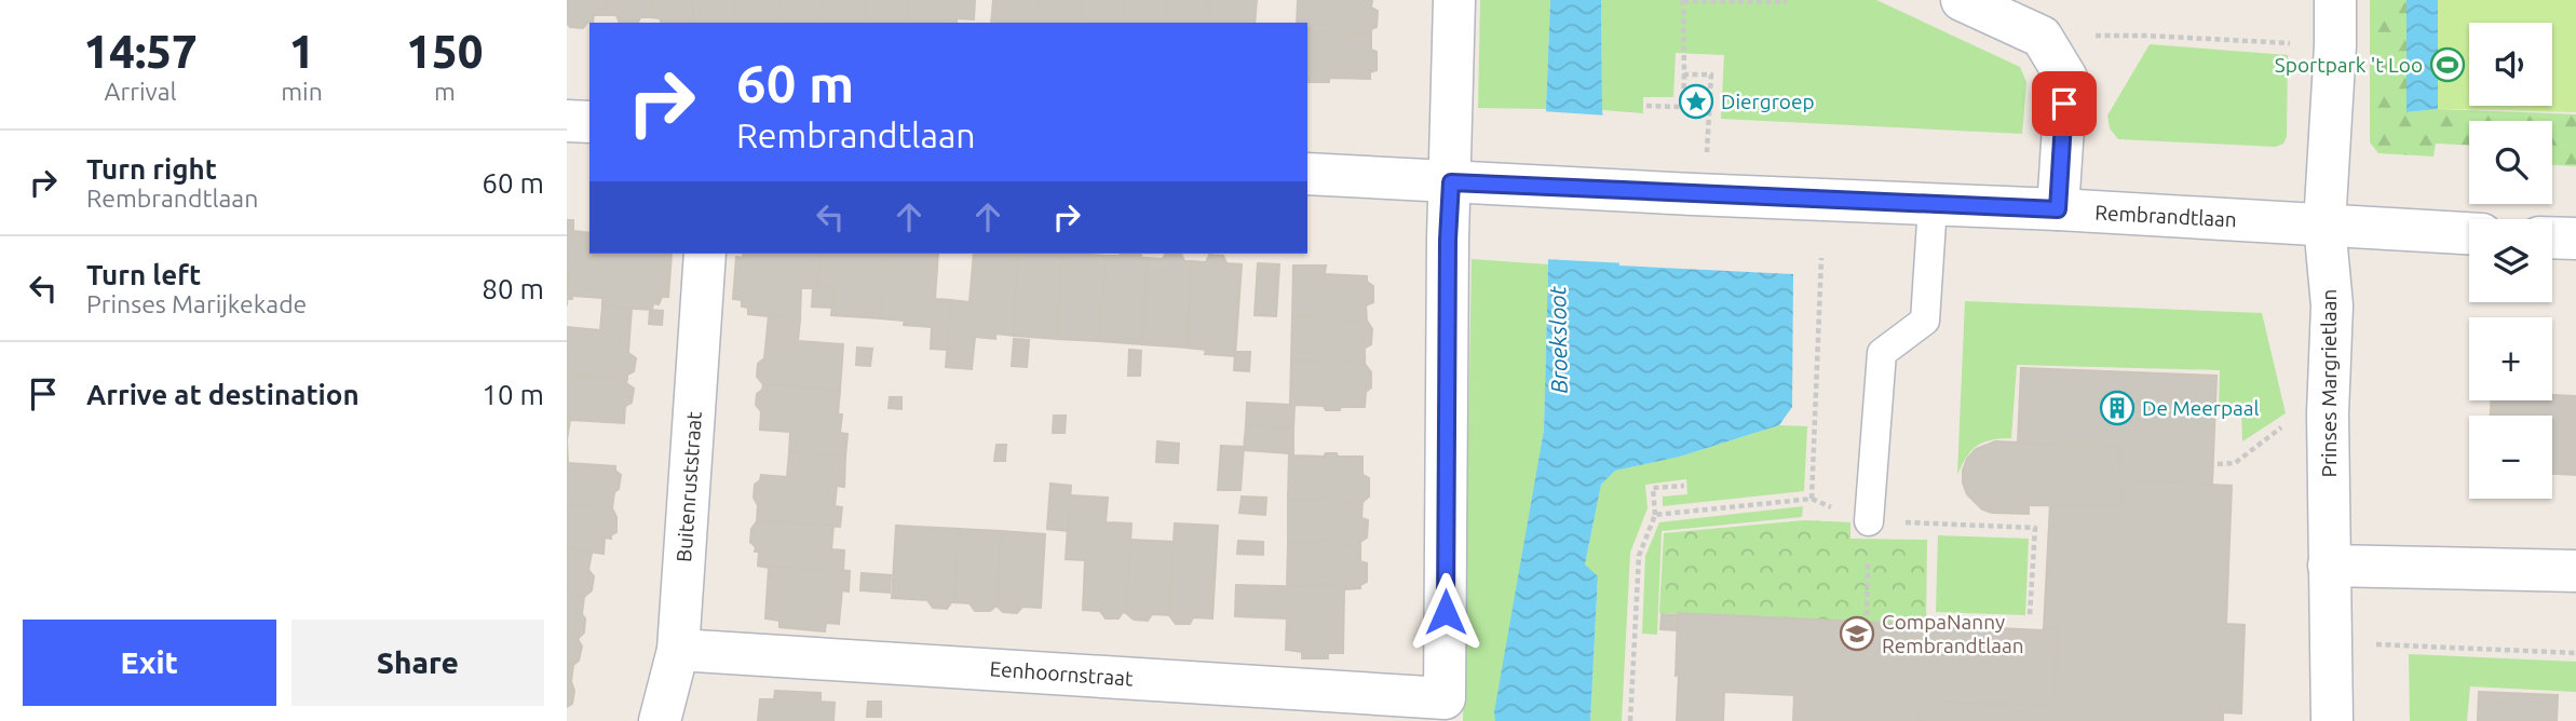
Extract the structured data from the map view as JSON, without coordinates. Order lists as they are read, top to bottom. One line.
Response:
{"streets":{"street":["Rembrandtlaan","Prinses Margrietlaan","Buitenruststraat","Eenhoornstraat"]},"crossings":[["Rembrandtlaan","Prinses Margrietlaan"],["Rembrandtlaan","Eenhoornstraat"],["Buitenruststraat","Eenhoornstraat"]],"water":["Broeksloot"],"places":{"sports":["Sportpark 't Loo"],"place":["Diergroep"],"building":["De Meerpaal"],"school or university":["CompaNanny Rembrandtlaan"]},"page":{"eta":["14:57","Arrival","1","min","150","m"],"map_buttons":["+","−"],"turn":["60 m","Rembrandtlaan"],"list":[{"name":"Turn right","note":"Rembrandtlaan","value":"60 m"},{"name":"Turn left","note":"Prinses Marijkekade","value":"80 m"},{"name":"Arrive at destination","value":"10 m"}],"buttons":["Exit","Share"]}}
